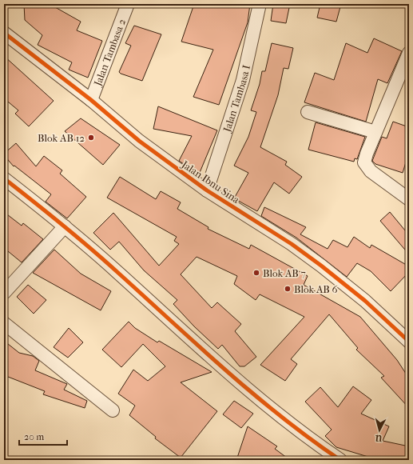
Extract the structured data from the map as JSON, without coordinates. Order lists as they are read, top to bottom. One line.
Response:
{"streets":{"street":["Jalan Tambasa 2","Jalan Tambasa I","Jalan Ibnu Sina"]},"crossings":[["Jalan Tambasa 2","Jalan Ibnu Sina"],["Jalan Tambasa I","Jalan Ibnu Sina"]],"places":["Blok AB 12","Blok AB 7","Blok AB 6"],"scale_bar":"20 m","north":"bottom"}
